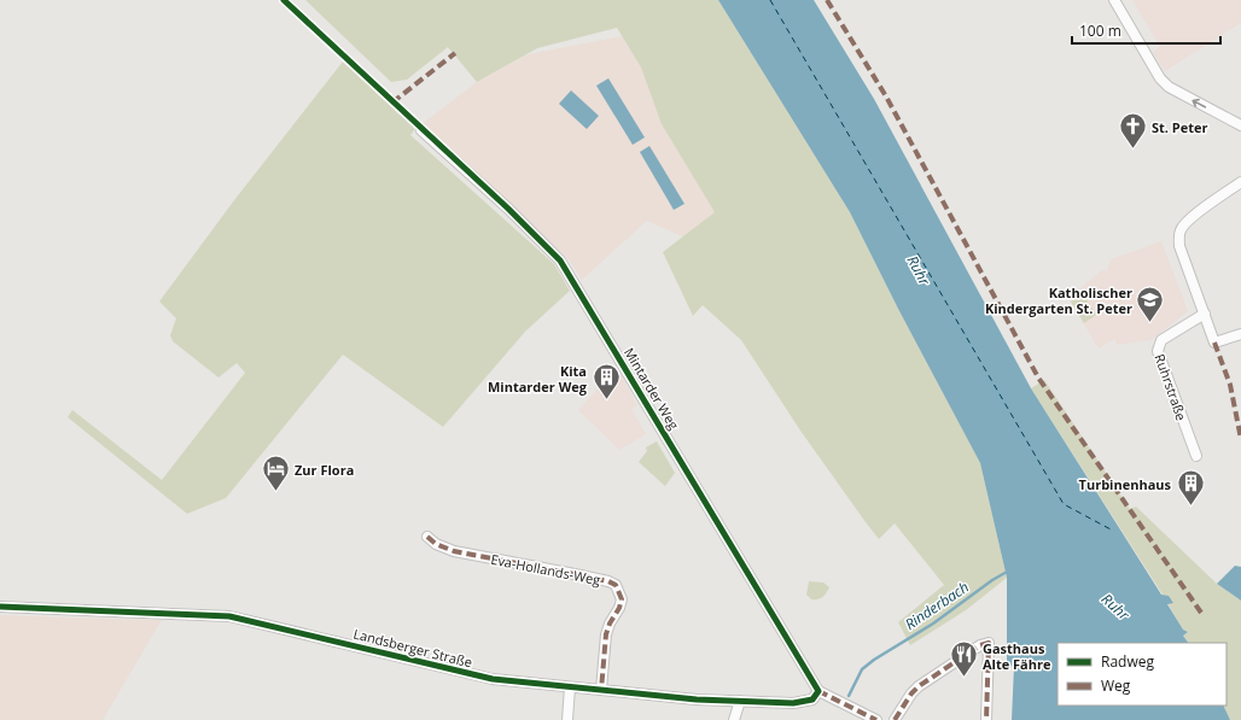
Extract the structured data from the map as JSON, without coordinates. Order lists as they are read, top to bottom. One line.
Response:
{"streets":{"street":["Ruhrstraße","Mintarder Weg","Eva-Hollands-Weg","Landsberger Straße"]},"crossings":[["Mintarder Weg","Landsberger Straße"],["Eva-Hollands-Weg","Landsberger Straße"]],"water":["Ruhr","Rinderbach"],"places":{"church":["St. Peter"],"school or university":["Katholischer Kindergarten St. Peter"],"building":["Kita Mintarder Weg","Turbinenhaus"],"hotel":["Zur Flora"],"restaurant":["Gasthaus Alte Fähre"]},"legend":["Radweg","Weg"],"scale_bar":"100 m"}
